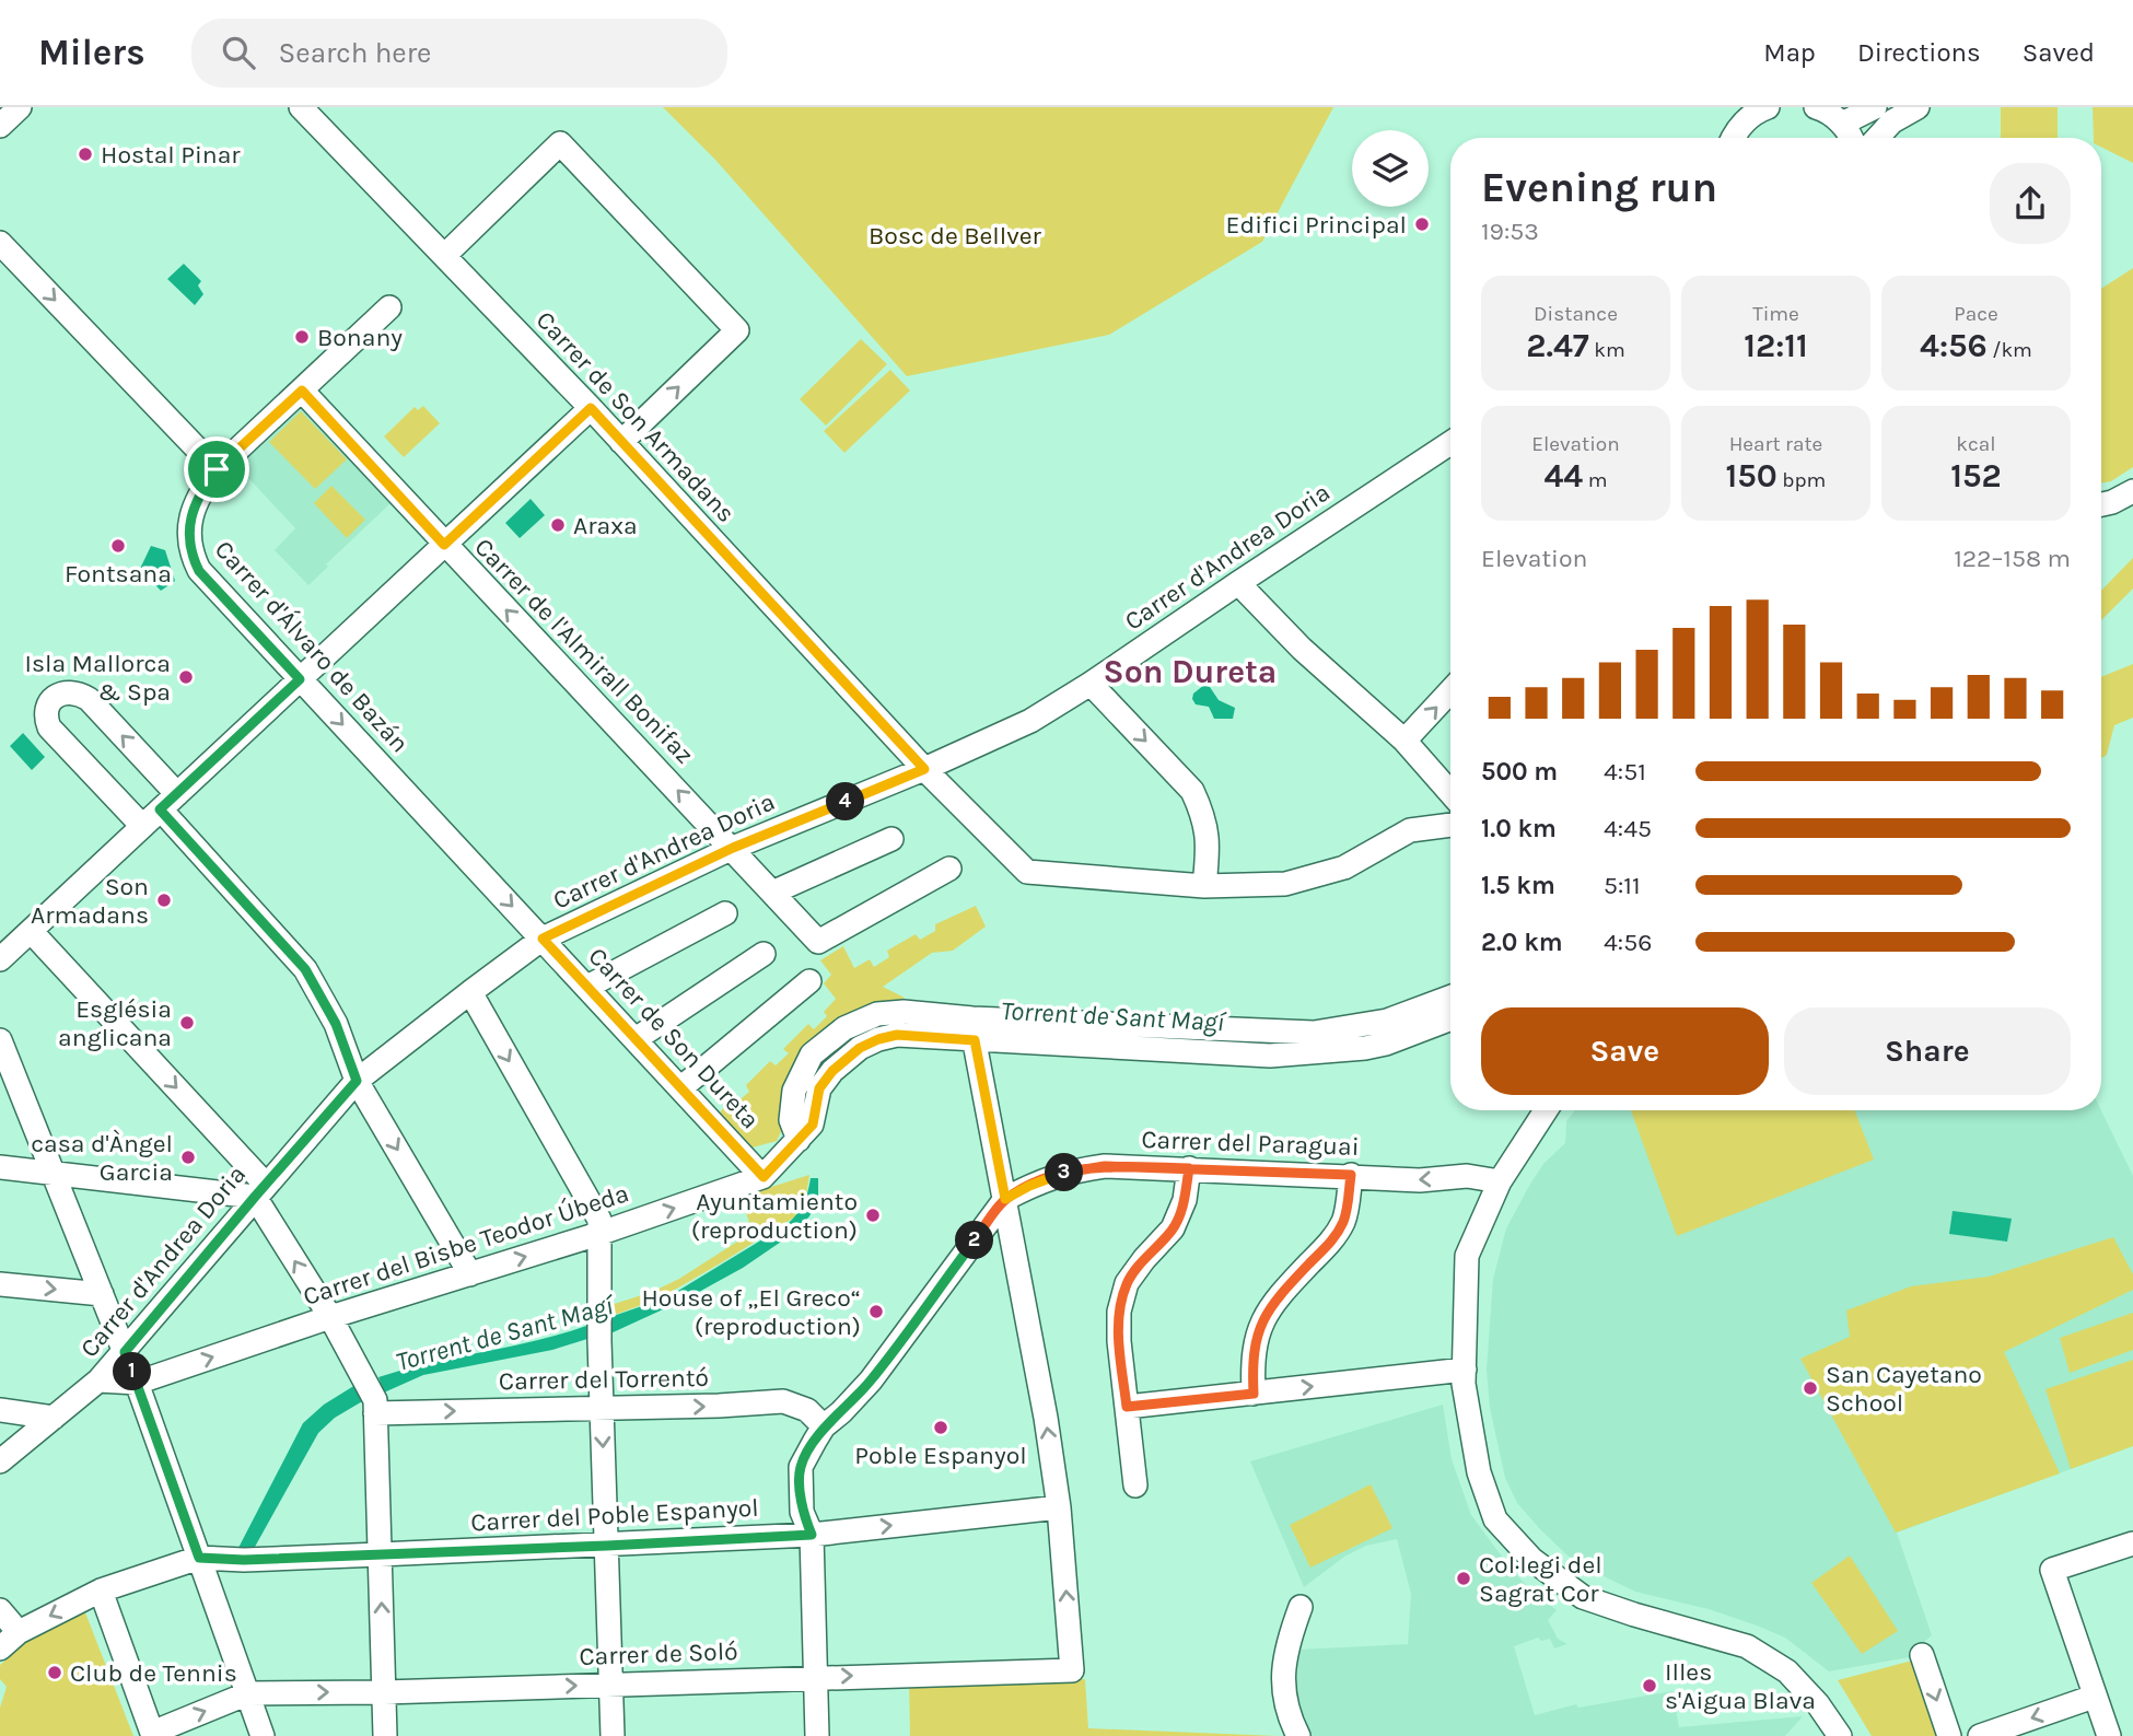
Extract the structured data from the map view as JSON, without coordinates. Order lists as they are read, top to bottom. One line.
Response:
{"streets":{"street":["Carrer de Son Armadans","Carrer d'Andrea Doria","Carrer d'Álvaro de Bazán","Carrer de l'Almirall Bonifaz","Carrer de Son Dureta","Carrer del Paraguai","Carrer del Bisbe Teodor Úbeda","Carrer del Torrentó","Carrer del Poble Espanyol","Carrer de Soló"]},"crossings":[["Carrer de Son Armadans","Carrer d'Andrea Doria"],["Carrer d'Andrea Doria","Carrer d'Álvaro de Bazán"],["Carrer d'Andrea Doria","Carrer de l'Almirall Bonifaz"],["Carrer d'Andrea Doria","Carrer de Son Dureta"],["Carrer d'Álvaro de Bazán","Carrer de l'Almirall Bonifaz"],["Carrer d'Álvaro de Bazán","Carrer de Son Dureta"],["Carrer de Son Dureta","Carrer del Bisbe Teodor Úbeda"],["Carrer del Poble Espanyol","Carrer de Soló"]],"one_way":["Carrer de l'Almirall Bonifaz","Carrer del Torrentó","Carrer de Soló"],"districts":["Son Dureta"],"water":["Torrent de Sant Magí"],"parks":["Bosc de Bellver"],"places":["Hostal Pinar","Edifici Principal","Bonany","Araxa","Fontsana","Isla Mallorca & Spa","Son Armadans","Església anglicana","casa d'Àngel Garcia","Ayuntamiento (reproduction)","House of „El Greco“ (reproduction)","San Cayetano School","Poble Espanyol","Col·legi del Sagrat Cor","Club de Tennis","Illes s'Aigua Blava"],"page":{"header":"Milers","search":"Search here","nav":["Map","Directions","Saved"],"heading":["Evening run","19:53"],"stats":[["Distance","2.47 km"],["Time","12:11"],["Pace","4:56 /km"],["Elevation","44 m"],["Heart rate","150 bpm"],["kcal","152"]],"chart":["Elevation","122–158 m"],"list":[{"name":"500 m","note":"4:51"},{"name":"1.0 km","note":"4:45"},{"name":"1.5 km","note":"5:11"},{"name":"2.0 km","note":"4:56"}],"pins":["4","3","2","1"],"buttons":["Save","Share"]}}
